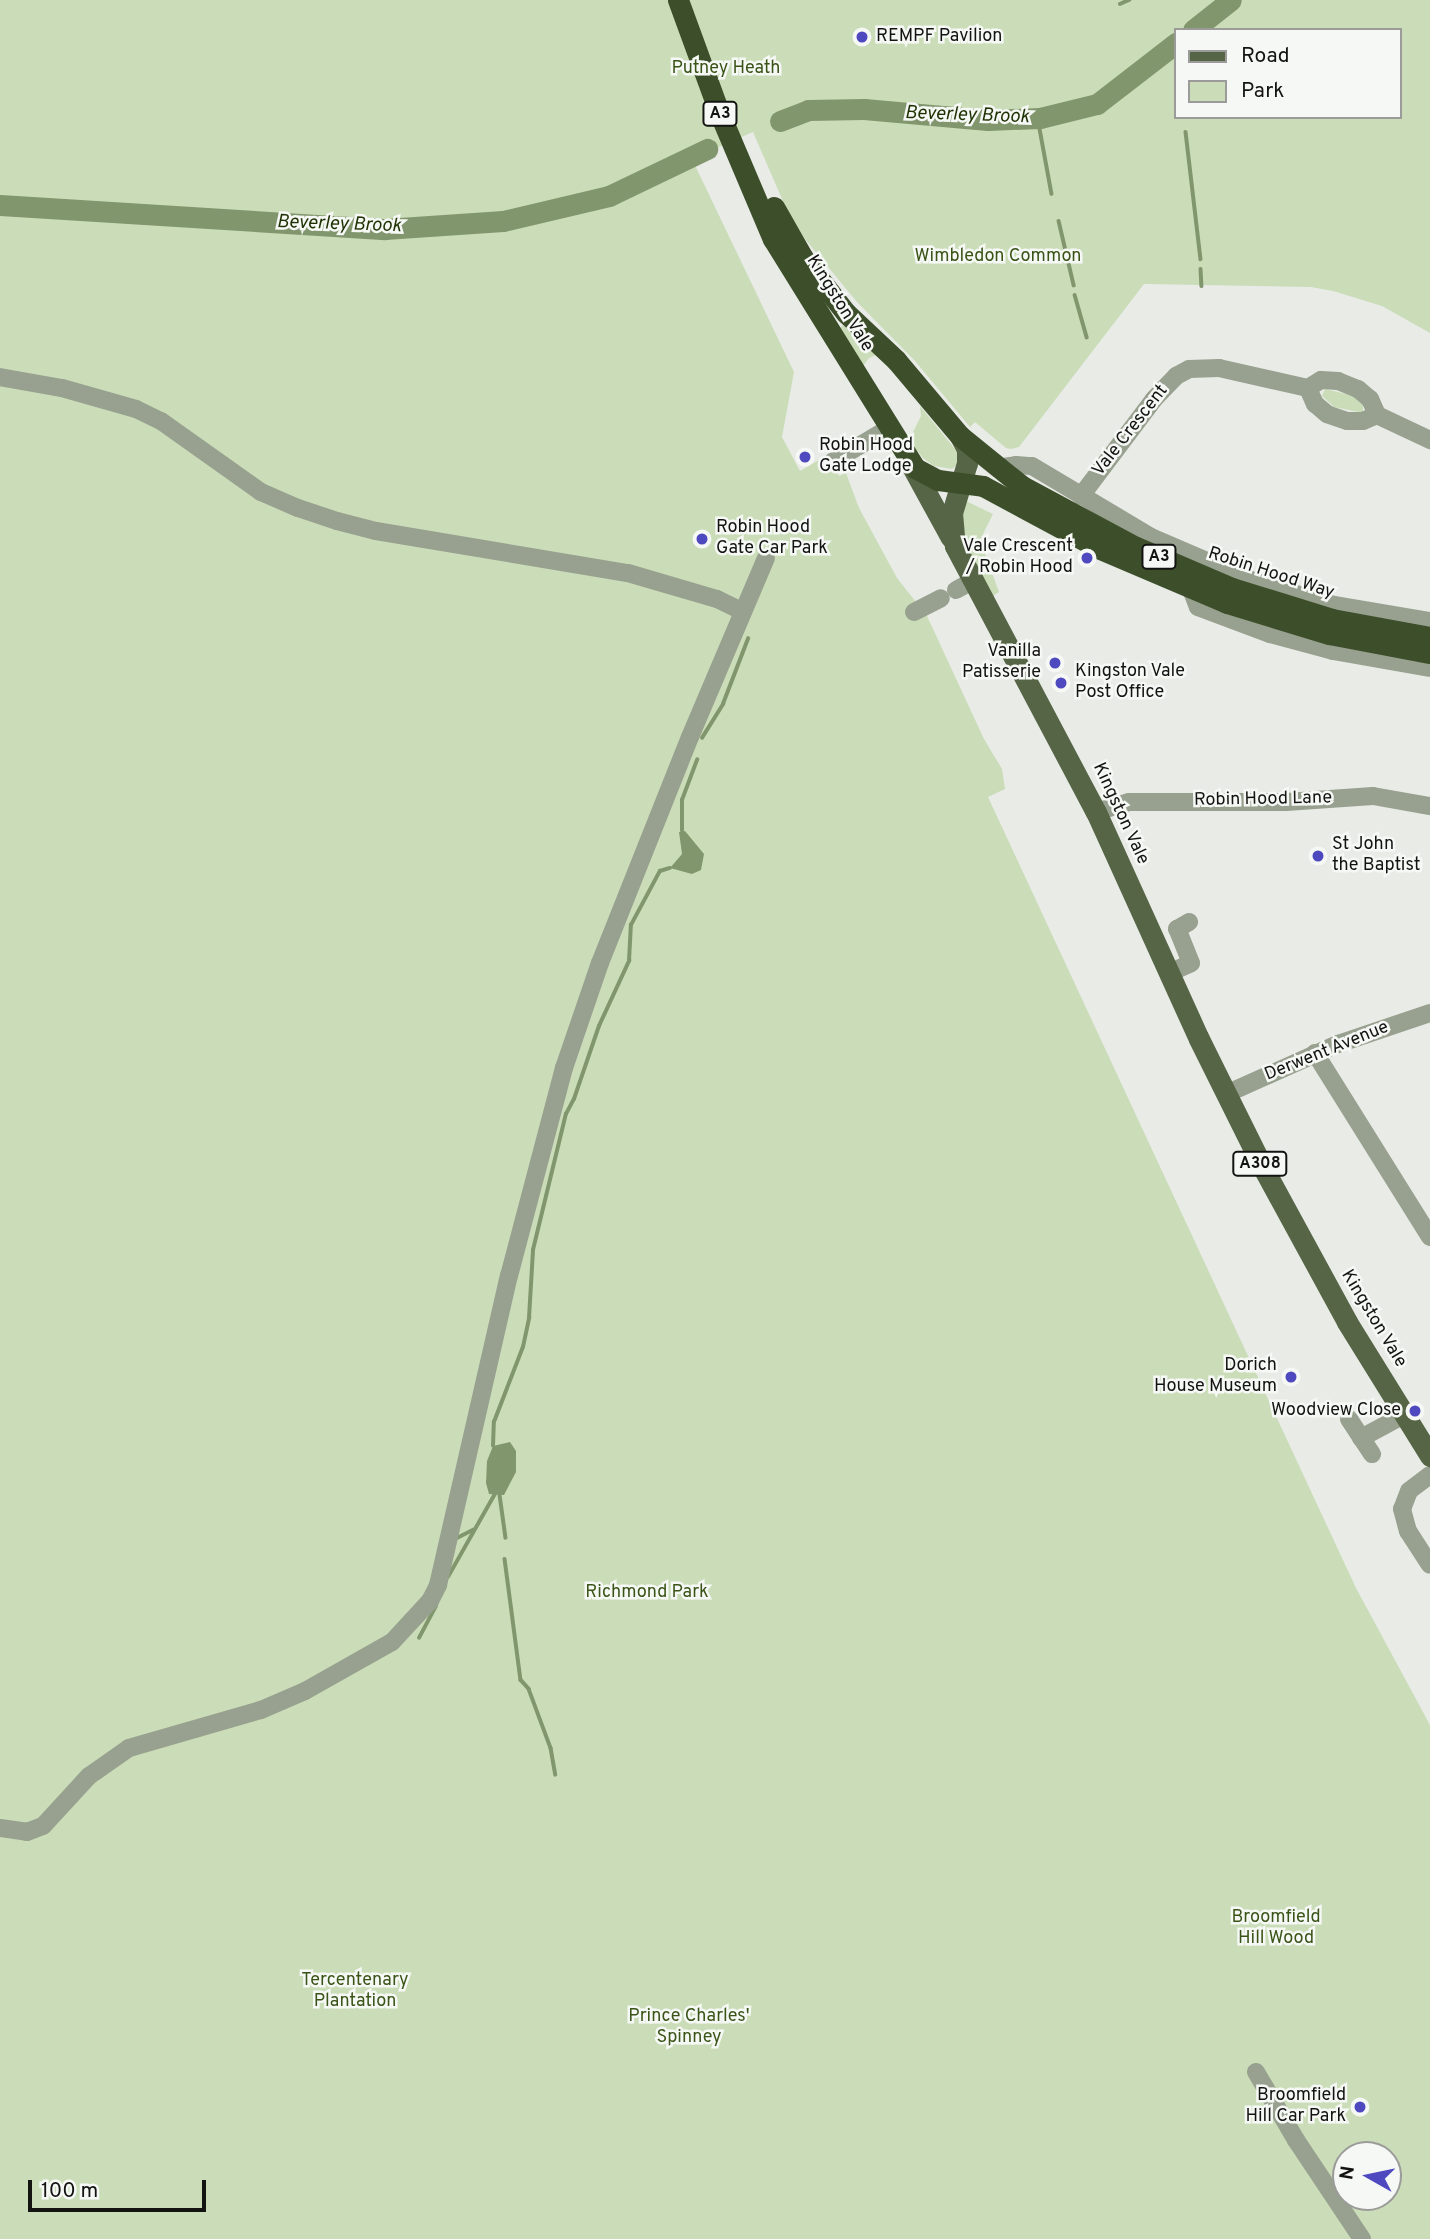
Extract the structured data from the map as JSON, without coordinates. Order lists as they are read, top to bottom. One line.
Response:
{"streets":{"highway":["A3","Kingston Vale","Robin Hood Way"],"main road":["A308"],"street":["Vale Crescent","Robin Hood Lane","Derwent Avenue"]},"crossings":[["A3","Kingston Vale"],["Kingston Vale","Robin Hood Way"],["Kingston Vale","Robin Hood Lane"],["Kingston Vale","Derwent Avenue"],["Kingston Vale","A308"],["Vale Crescent","Robin Hood Way"]],"water":["Beverley Brook"],"parks":["Putney Heath","Wimbledon Common","Richmond Park","Broomfield Hill Wood","Tercentenary Plantation","Prince Charles' Spinney"],"places":["REMPF Pavilion","Robin Hood Gate Lodge","Robin Hood Gate Car Park","Vale Crescent / Robin Hood","Vanilla Patisserie","Kingston Vale Post Office","St John the Baptist","Dorich House Museum","Woodview Close","Broomfield Hill Car Park"],"legend":["Road","Park"],"scale_bar":"100 m","north":"left"}
